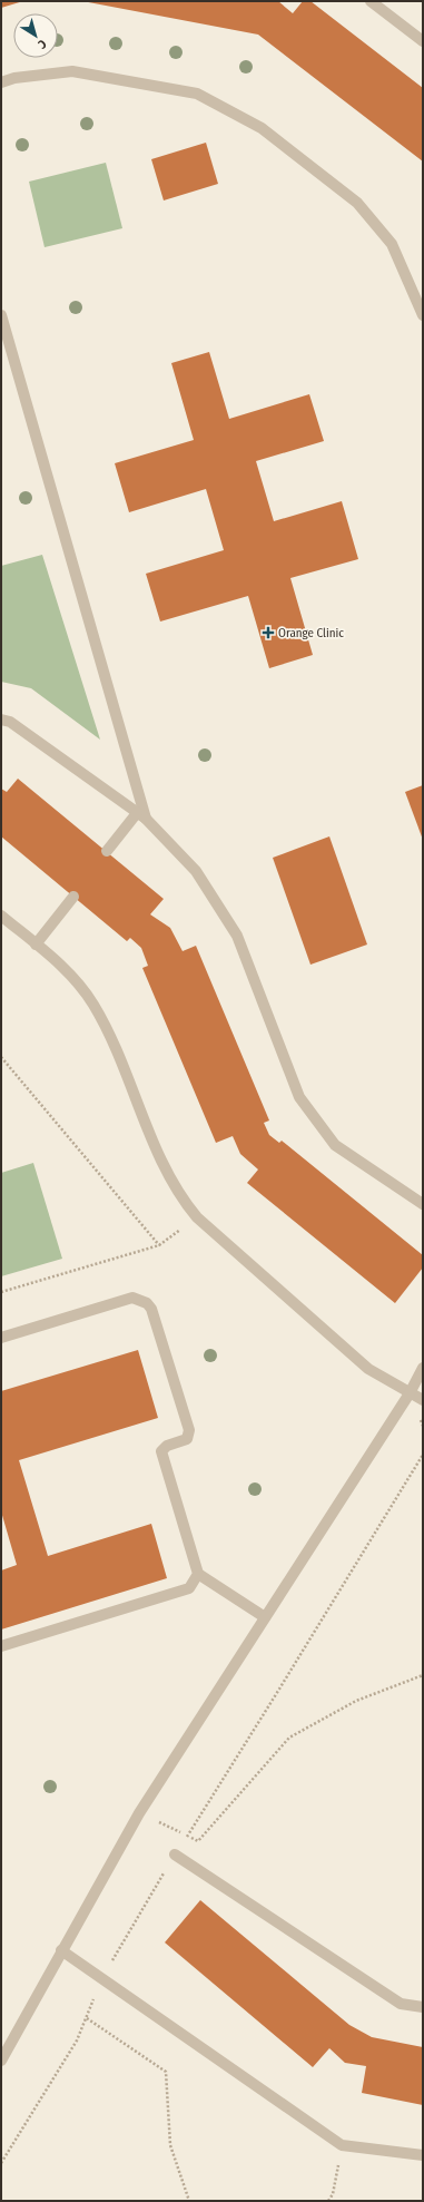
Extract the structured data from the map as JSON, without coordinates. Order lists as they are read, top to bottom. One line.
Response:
{"places":{"health":["Orange Clinic"]},"north":"bottom right"}
